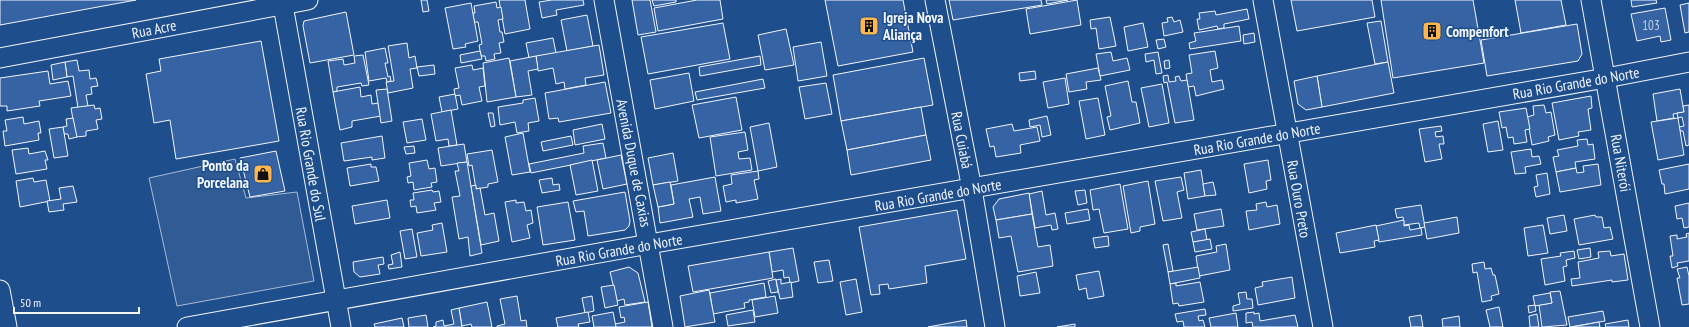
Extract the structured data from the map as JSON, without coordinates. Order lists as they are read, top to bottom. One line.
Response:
{"streets":{"street":["Rua Acre","Rua Rio Grande do Norte","Rua Cuiabá","Avenida Duque de Caxias","Rua Niterói","Rua Rio Grande do Sul","Rua Ouro Preto"]},"crossings":[["Rua Acre","Rua Rio Grande do Sul"],["Rua Rio Grande do Norte","Rua Cuiabá"],["Rua Rio Grande do Norte","Avenida Duque de Caxias"],["Rua Rio Grande do Norte","Rua Niterói"],["Rua Rio Grande do Norte","Rua Rio Grande do Sul"],["Rua Rio Grande do Norte","Rua Ouro Preto"]],"places":{"building":["Igreja Nova Aliança","Compenfort"],"shop":["Ponto da Porcelana"]},"house_numbers":["103"],"scale_bar":"50 m"}
